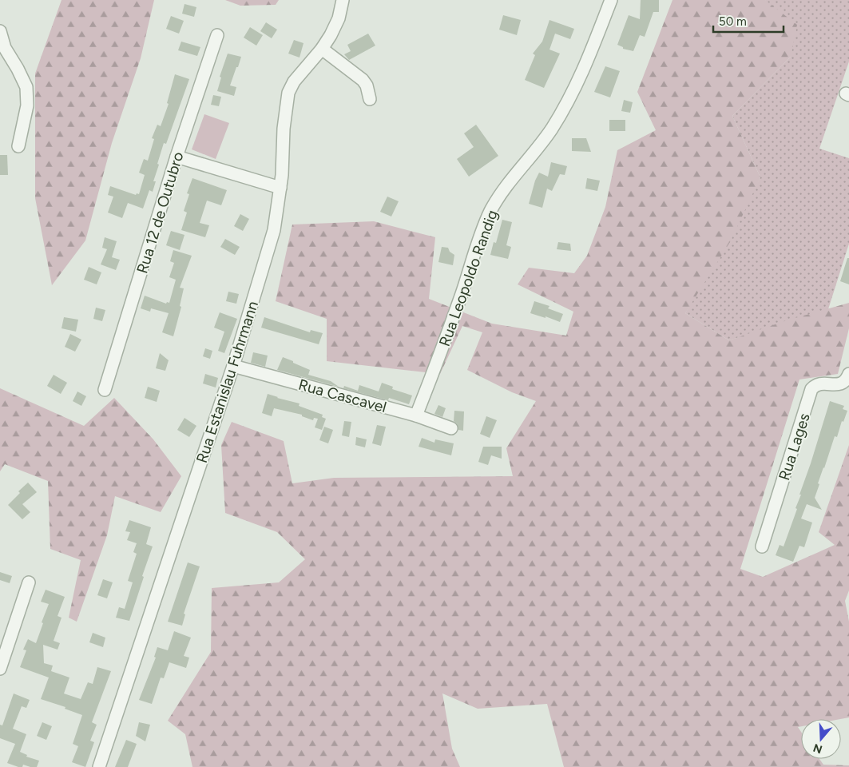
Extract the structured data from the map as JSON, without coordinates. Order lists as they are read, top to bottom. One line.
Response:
{"streets":{"street":["Rua 12 de Outubro","Rua Leopoldo Randig","Rua Estanislau Fuhrmann","Rua Cascavel","Rua Lages"]},"crossings":[["Rua Leopoldo Randig","Rua Cascavel"],["Rua Estanislau Fuhrmann","Rua Cascavel"]],"scale_bar":"50 m","north":"bottom"}
